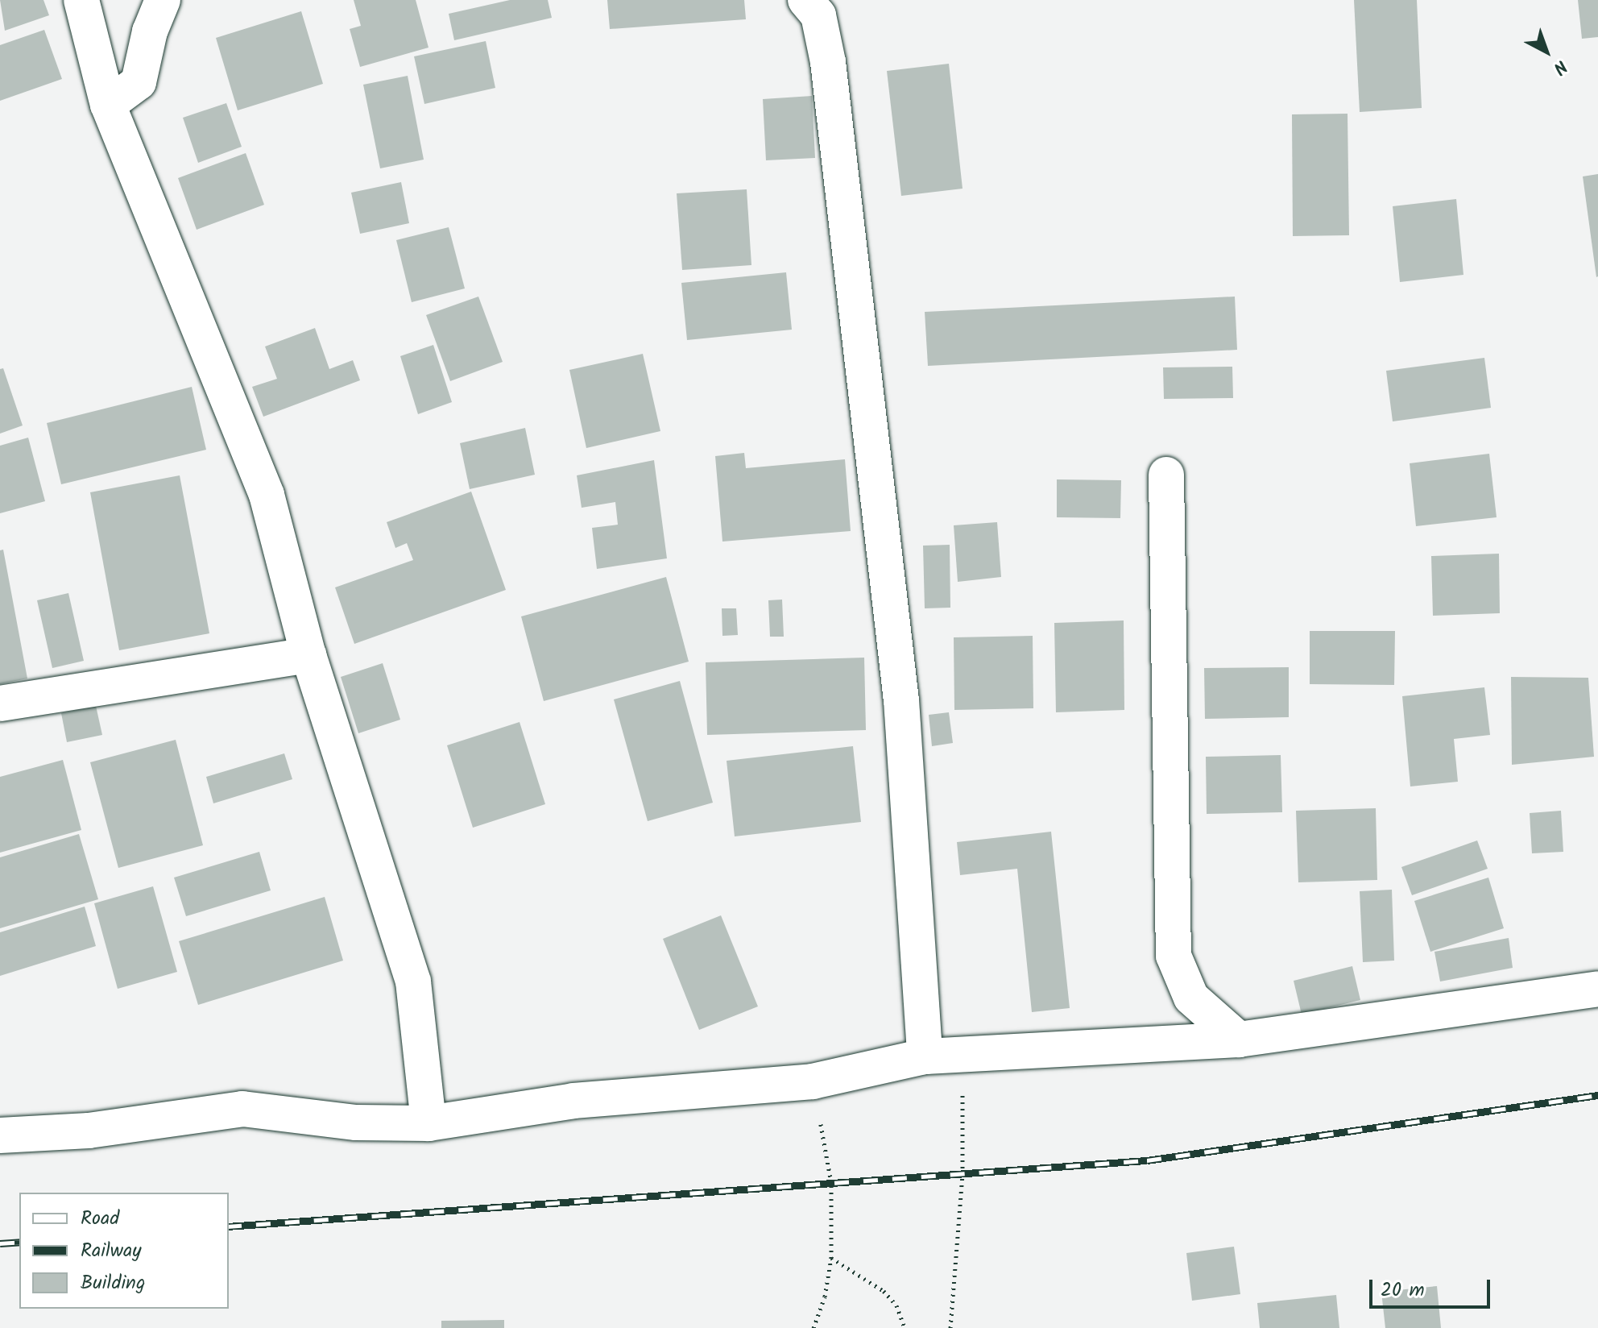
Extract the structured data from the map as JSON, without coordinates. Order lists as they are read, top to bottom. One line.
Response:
{"legend":["Road","Railway","Building"],"scale_bar":"20 m","north":"bottom right"}
